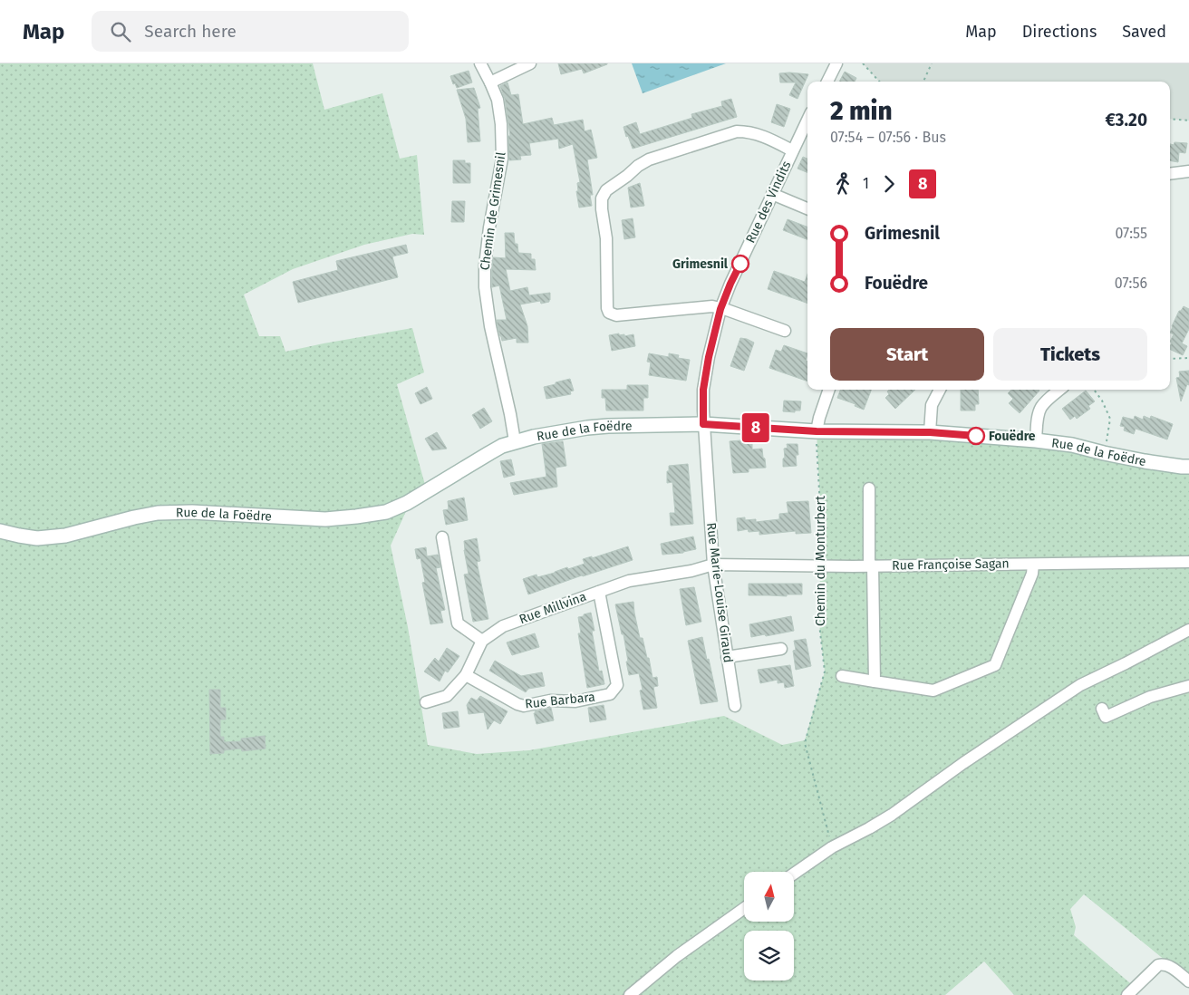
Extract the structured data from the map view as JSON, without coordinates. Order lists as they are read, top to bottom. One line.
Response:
{"streets":{"street":["Rue des Vindits","Chemin de Grimesnil","Rue de la Foëdre","Rue Françoise Sagan","Rue Marie-Louise Giraud","Rue Millvina","Rue Barbara"],"path":["Chemin du Monturbert"]},"crossings":[["Rue des Vindits","Rue de la Foëdre"],["Rue des Vindits","Rue Marie-Louise Giraud"],["Chemin de Grimesnil","Rue de la Foëdre"],["Rue de la Foëdre","Chemin du Monturbert"],["Rue de la Foëdre","Rue Marie-Louise Giraud"],["Chemin du Monturbert","Rue Françoise Sagan"],["Rue Françoise Sagan","Rue Marie-Louise Giraud"],["Rue Françoise Sagan","Rue Millvina"],["Rue Marie-Louise Giraud","Rue Millvina"],["Rue Millvina","Rue Barbara"]],"places":["Grimesnil","Fouëdre"],"lines":["bus line 8"],"north":"top","page":{"header":"Map","search":"Search here","nav":["Map","Directions","Saved"],"on_map":"8","heading":["2 min","07:54 – 07:56 · Bus","€3.20"],"legs":["1","8"],"list":[{"name":"Grimesnil","value":"07:55"},{"name":"Fouëdre","value":"07:56"}],"buttons":["Start","Tickets"]}}
